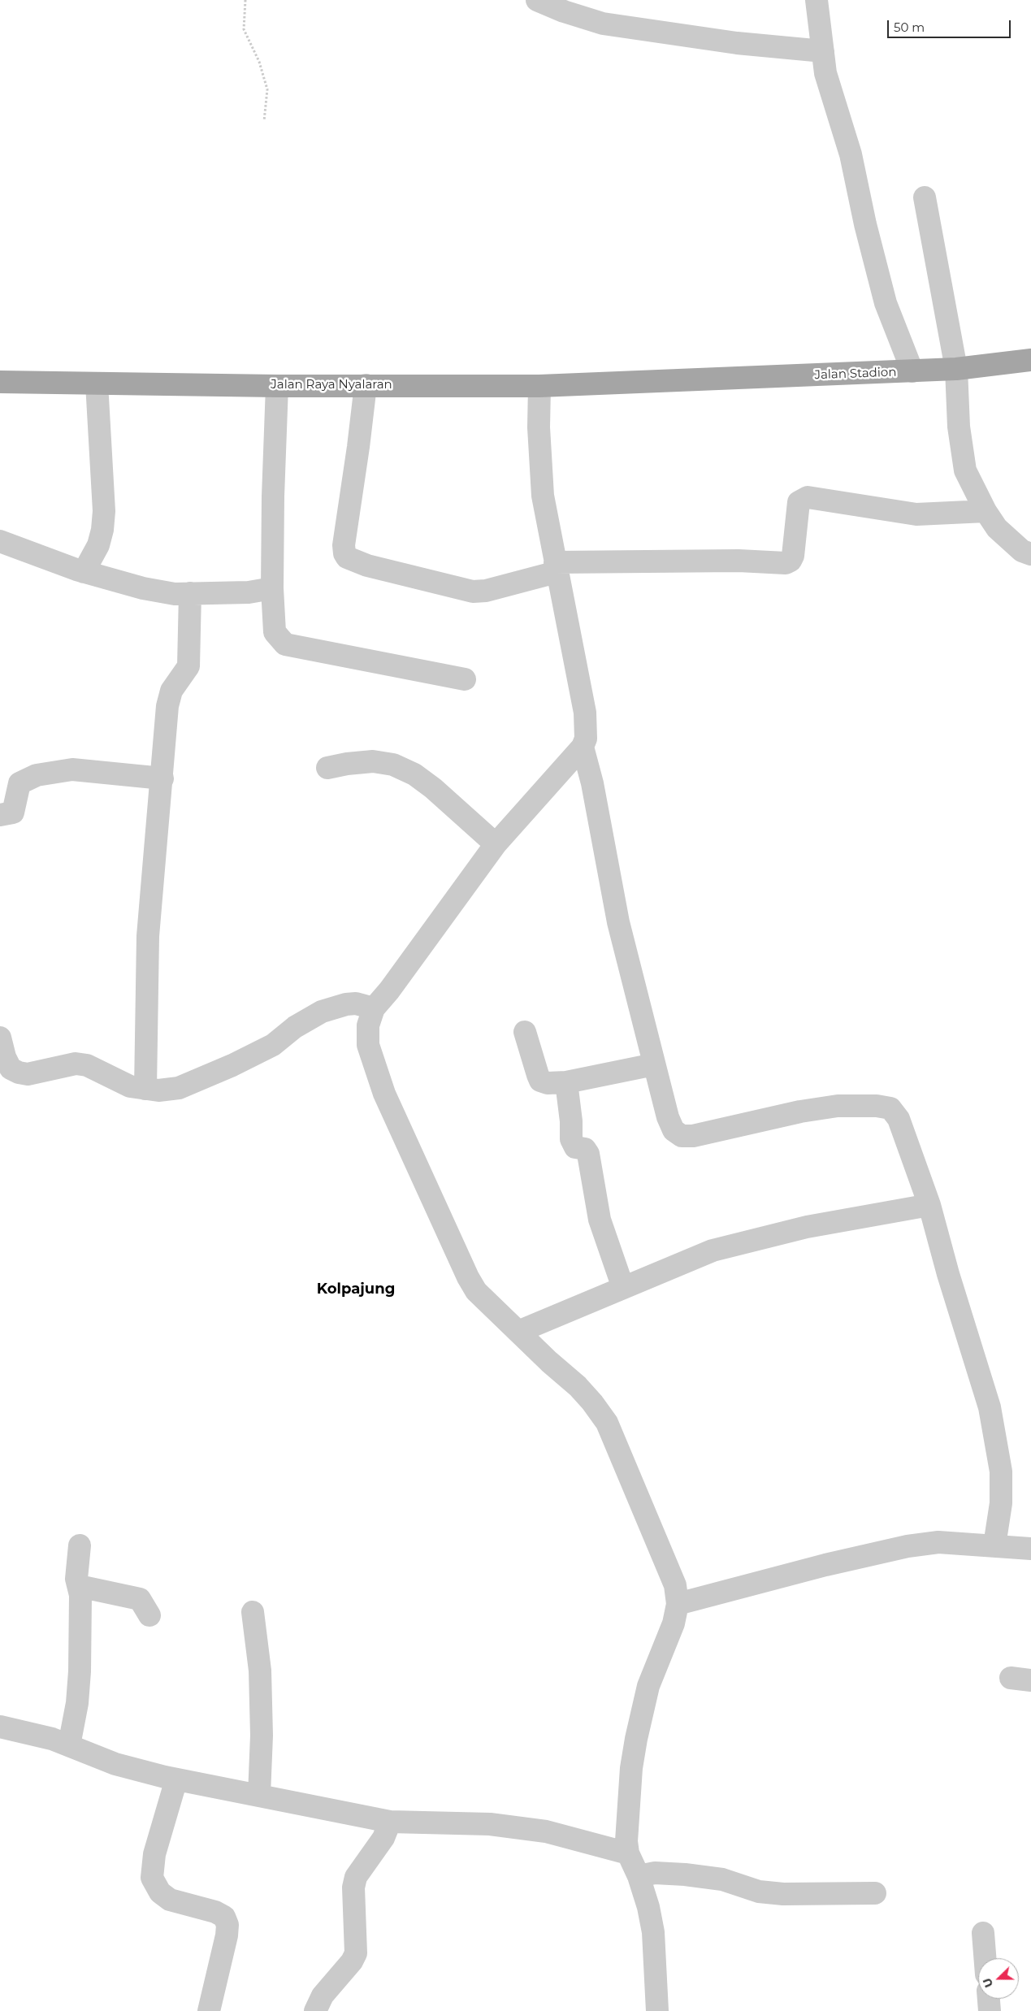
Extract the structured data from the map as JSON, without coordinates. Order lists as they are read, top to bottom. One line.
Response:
{"streets":{"main road":["Jalan Stadion","Jalan Raya Nyalaran"]},"crossings":[["Jalan Stadion","Jalan Raya Nyalaran"]],"districts":["Kolpajung"],"scale_bar":"50 m","north":"left"}
